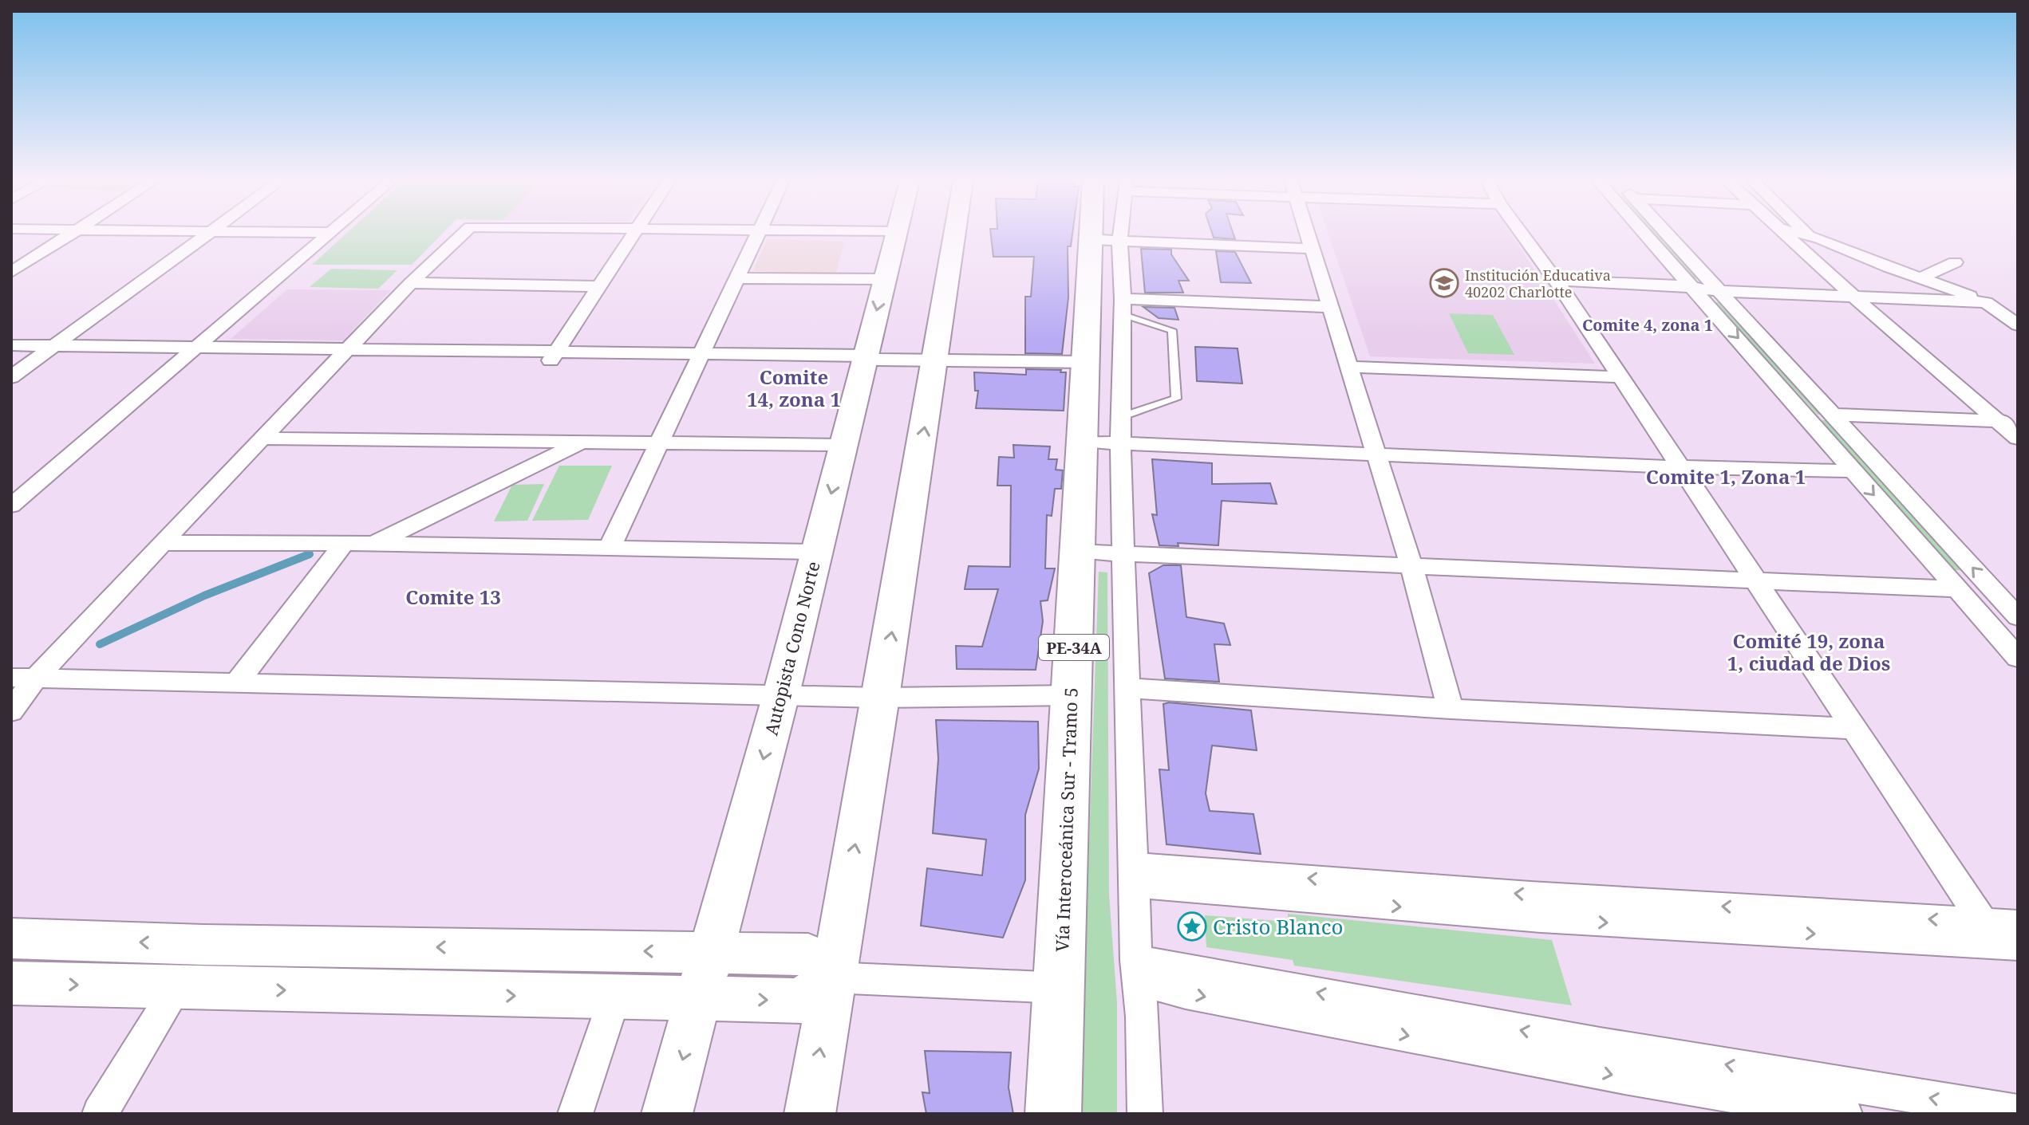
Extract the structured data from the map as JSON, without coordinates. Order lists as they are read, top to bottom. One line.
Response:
{"streets":{"highway":["PE-34A","Vía Interoceánica Sur - Tramo 5"],"main road":["Autopista Cono Norte"]},"districts":["Comite 4, zona 1","Comite 14, zona 1","Comite 1, Zona 1","Comite 13","Comité 19, zona 1, ciudad de Dios"],"places":{"school or university":["Institución Educativa 40202 Charlotte"],"place":["Cristo Blanco"]}}
